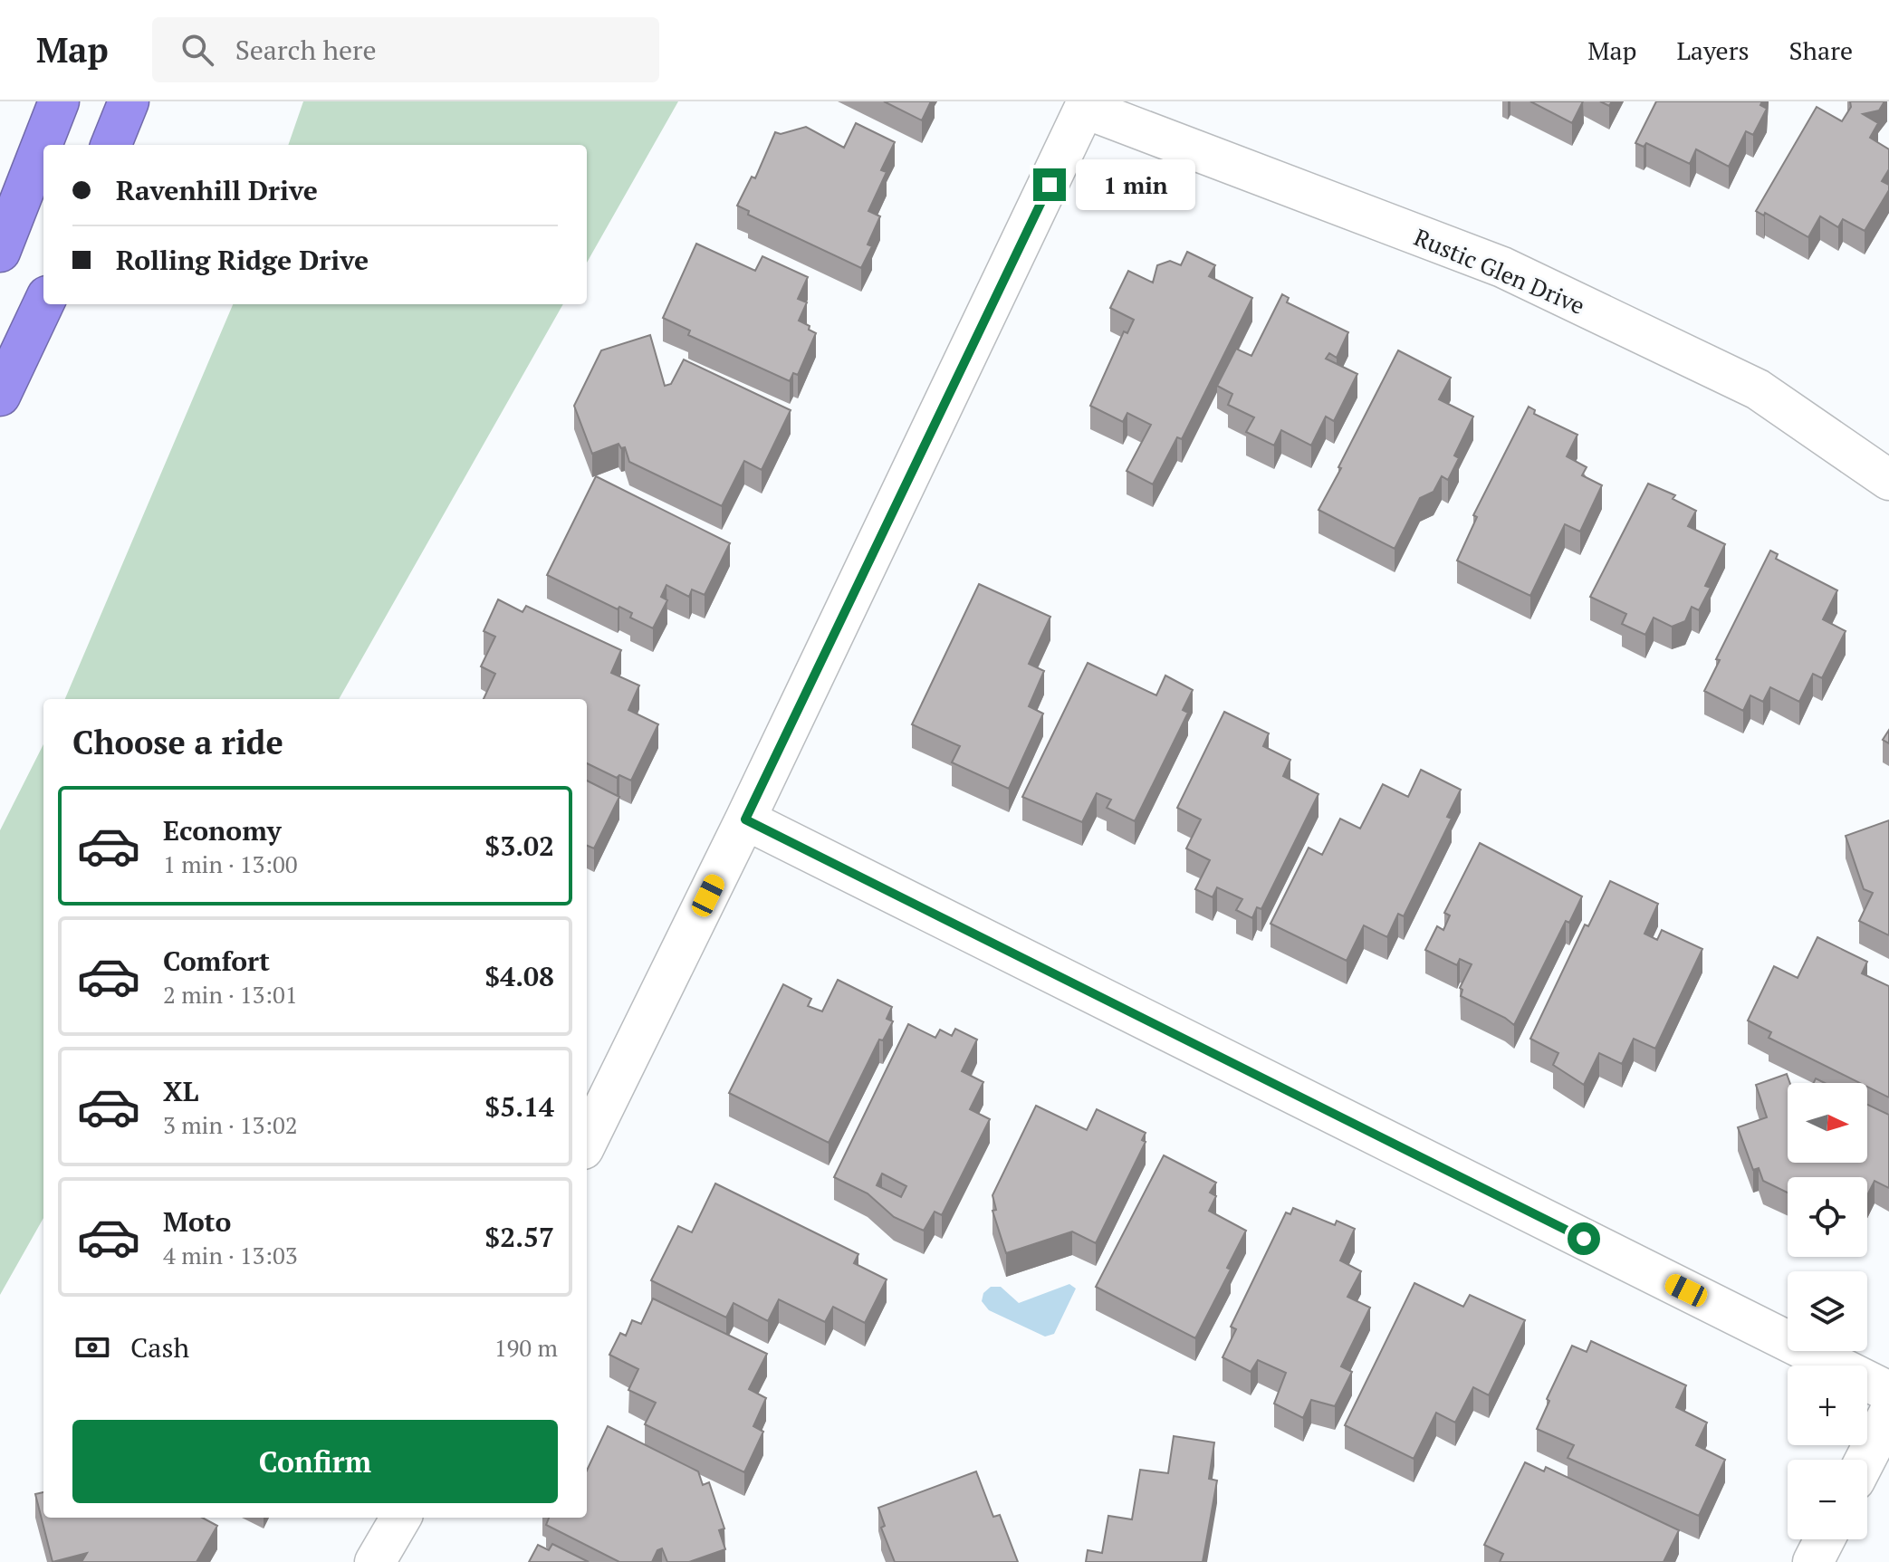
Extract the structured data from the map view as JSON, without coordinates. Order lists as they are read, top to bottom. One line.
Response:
{"streets":{"street":["Rustic Glen Drive"]},"north":"right","page":{"header":"Map","search":"Search here","nav":["Map","Layers","Share"],"banner":["Ravenhill Drive","Rolling Ridge Drive"],"bubble":"1 min","heading":"Choose a ride","list":[{"name":"Economy","note":"1 min · 13:00","value":"$3.02"},{"name":"Comfort","note":"2 min · 13:01","value":"$4.08"},{"name":"XL","note":"3 min · 13:02","value":"$5.14"},{"name":"Moto","note":"4 min · 13:03","value":"$2.57"}],"map_buttons":["+","−"],"pay":["Cash","190 m"],"buttons":"Confirm"}}
